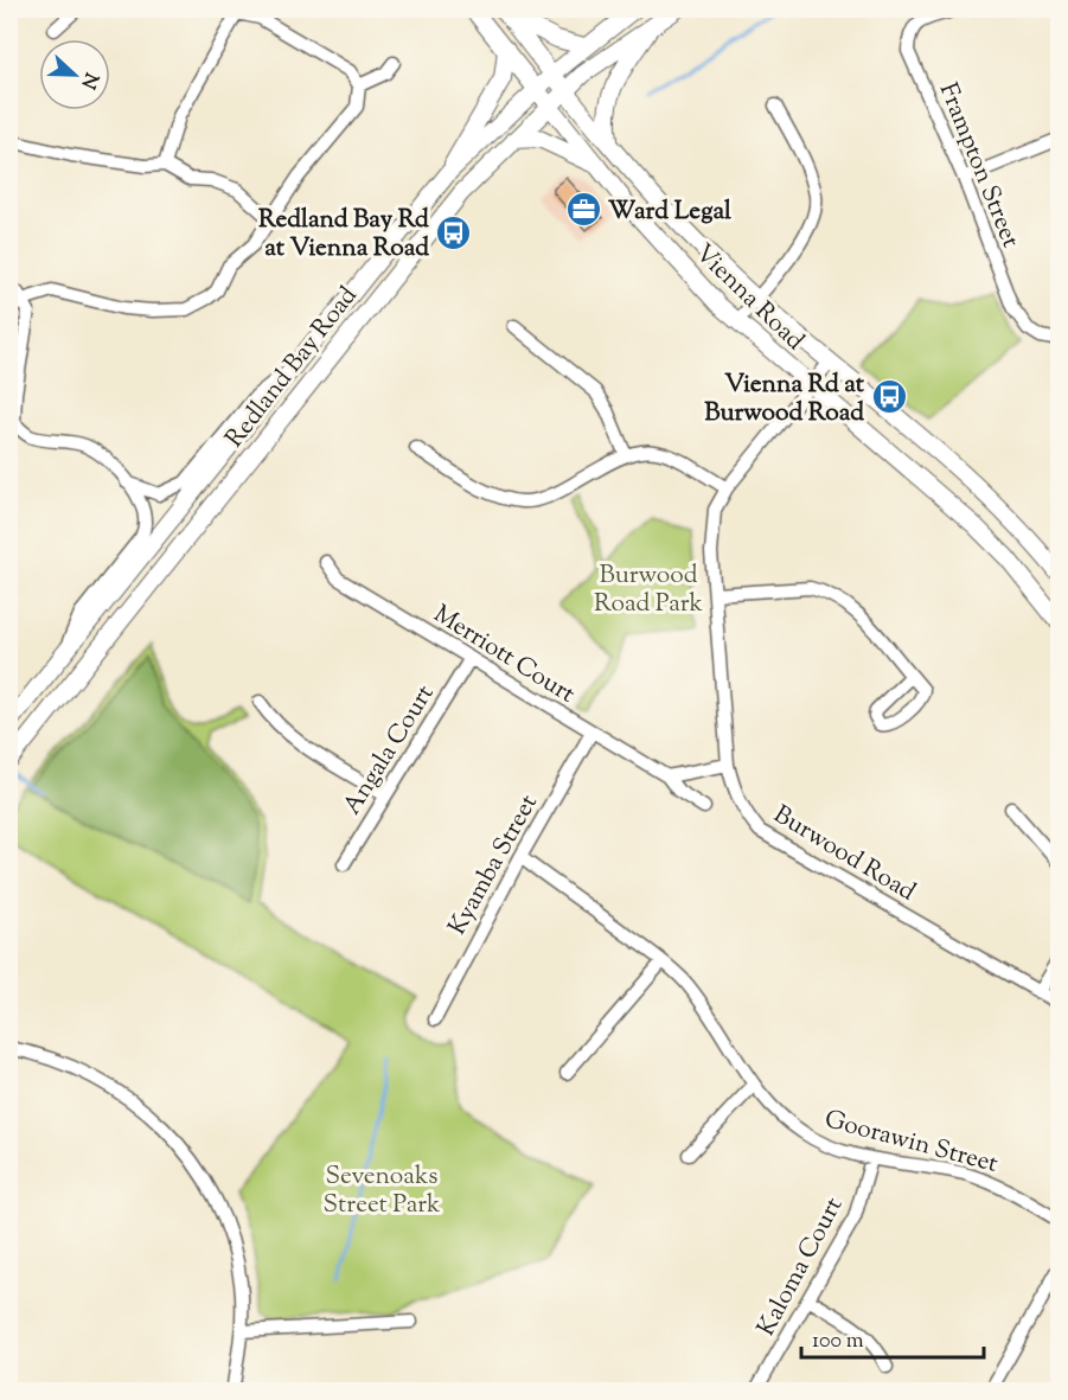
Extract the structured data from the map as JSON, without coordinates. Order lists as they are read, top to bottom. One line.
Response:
{"streets":{"main road":["Vienna Road","Redland Bay Road"],"street":["Frampton Street","Merriott Court","Angala Court","Burwood Road","Kyamba Street","Goorawin Street","Kaloma Court"]},"crossings":[["Vienna Road","Redland Bay Road"],["Vienna Road","Burwood Road"],["Merriott Court","Angala Court"],["Merriott Court","Kyamba Street"],["Kyamba Street","Goorawin Street"],["Goorawin Street","Kaloma Court"]],"parks":["Burwood Road Park","Sevenoaks Street Park"],"places":{"office":["Ward Legal"],"bus stop":["Redland Bay Rd at Vienna Road","Vienna Rd at Burwood Road"]},"scale_bar":"100 m","north":"right"}
